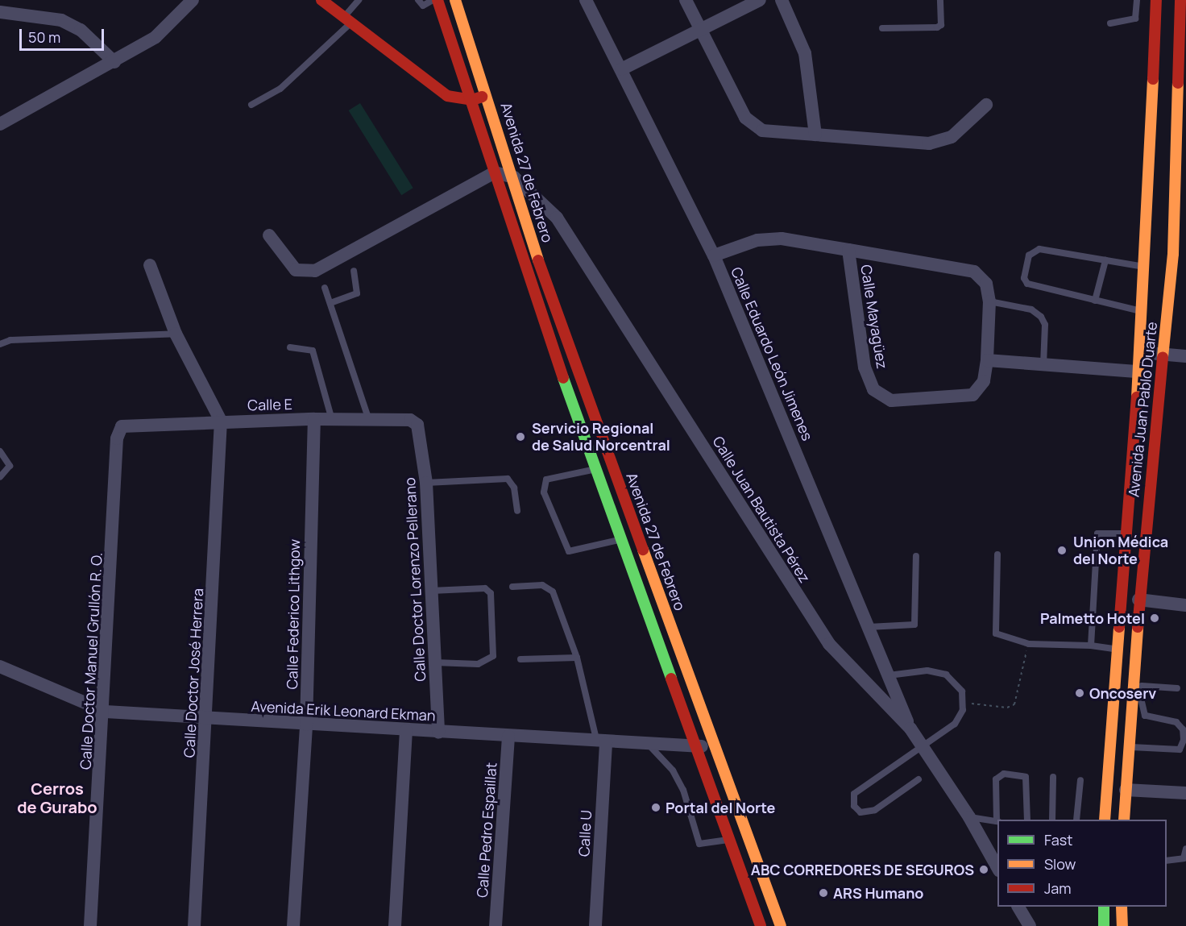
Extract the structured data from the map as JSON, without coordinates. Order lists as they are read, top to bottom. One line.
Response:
{"streets":{"main road":["Avenida 27 de Febrero","Avenida Juan Pablo Duarte"],"street":["Calle Mayagüez","Calle Eduardo León Jimenes","Calle E","Calle Juan Bautista Pérez","Calle Doctor Lorenzo Pellerano","Calle Federico Lithgow","Calle Doctor Manuel Grullón R. O.","Calle Doctor José Herrera","Avenida Erik Leonard Ekman","Calle Pedro Espaillat","Calle U"]},"crossings":[["Avenida 27 de Febrero","Calle Juan Bautista Pérez"],["Avenida 27 de Febrero","Avenida Erik Leonard Ekman"],["Calle Mayagüez","Calle Eduardo León Jimenes"],["Calle Eduardo León Jimenes","Calle Juan Bautista Pérez"],["Calle E","Calle Doctor Lorenzo Pellerano"],["Calle E","Calle Federico Lithgow"],["Calle E","Calle Doctor Manuel Grullón R. O."],["Calle E","Calle Doctor José Herrera"],["Calle Doctor Lorenzo Pellerano","Avenida Erik Leonard Ekman"],["Calle Federico Lithgow","Avenida Erik Leonard Ekman"],["Calle Doctor Manuel Grullón R. O.","Avenida Erik Leonard Ekman"],["Calle Doctor José Herrera","Avenida Erik Leonard Ekman"],["Avenida Erik Leonard Ekman","Calle Pedro Espaillat"],["Avenida Erik Leonard Ekman","Calle U"]],"districts":["Cerros de Gurabo"],"places":["Servicio Regional de Salud Norcentral","Union Médica del Norte","Palmetto Hotel","Oncoserv","Portal del Norte","ABC CORREDORES DE SEGUROS","ARS Humano"],"legend":["Fast","Slow","Jam"],"scale_bar":"50 m"}
